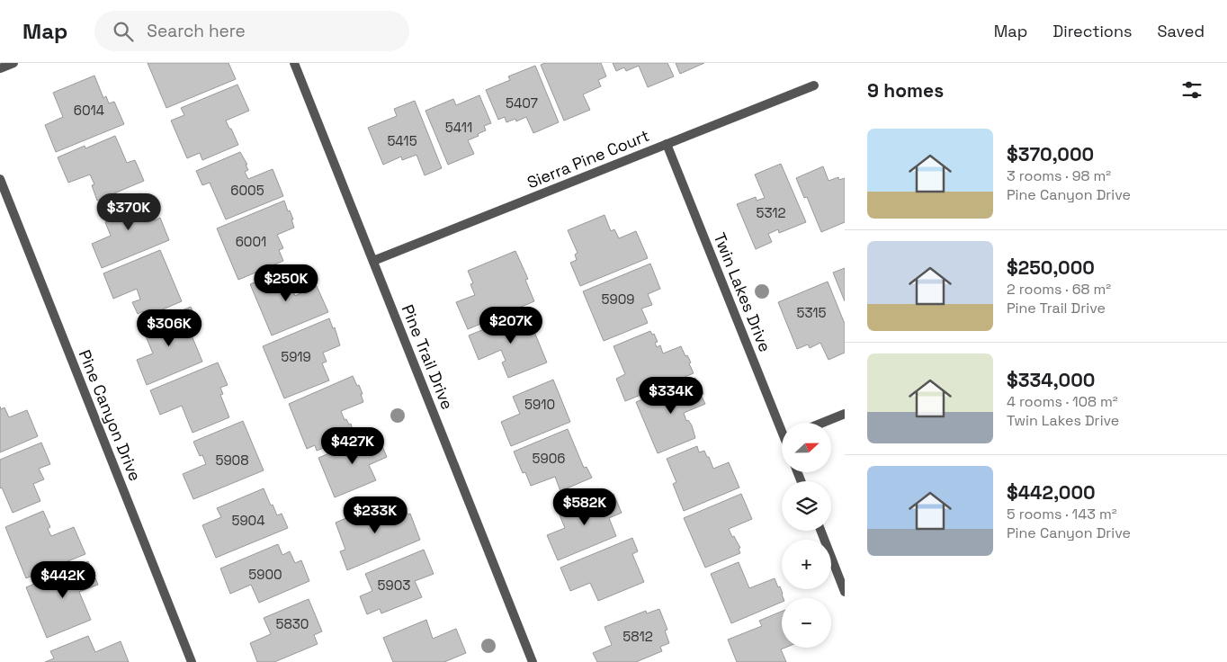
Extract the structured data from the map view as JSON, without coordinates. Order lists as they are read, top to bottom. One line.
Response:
{"streets":{"street":["Sierra Pine Court","Twin Lakes Drive","Pine Trail Drive","Pine Canyon Drive"]},"crossings":[["Sierra Pine Court","Twin Lakes Drive"],["Sierra Pine Court","Pine Trail Drive"]],"house_numbers":["5407","6014","5411","5415","6005","5312","6001","5909","5315","5919","5910","5906","5908","5904","5900","5903","5830","5812"],"north":"right","page":{"header":"Map","search":"Search here","nav":["Map","Directions","Saved"],"heading":"9 homes","list":[{"name":"$370,000","note":"3 rooms · 98 m² · Pine Canyon Drive"},{"name":"$250,000","note":"2 rooms · 68 m² · Pine Trail Drive"},{"name":"$334,000","note":"4 rooms · 108 m² · Twin Lakes Drive"},{"name":"$442,000","note":"5 rooms · 143 m² · Pine Canyon Drive"}],"price":["$370K","$250K","$207K","$306K","$334K","$427K","$582K","$233K","$442K"],"map_buttons":["+","−"]}}
